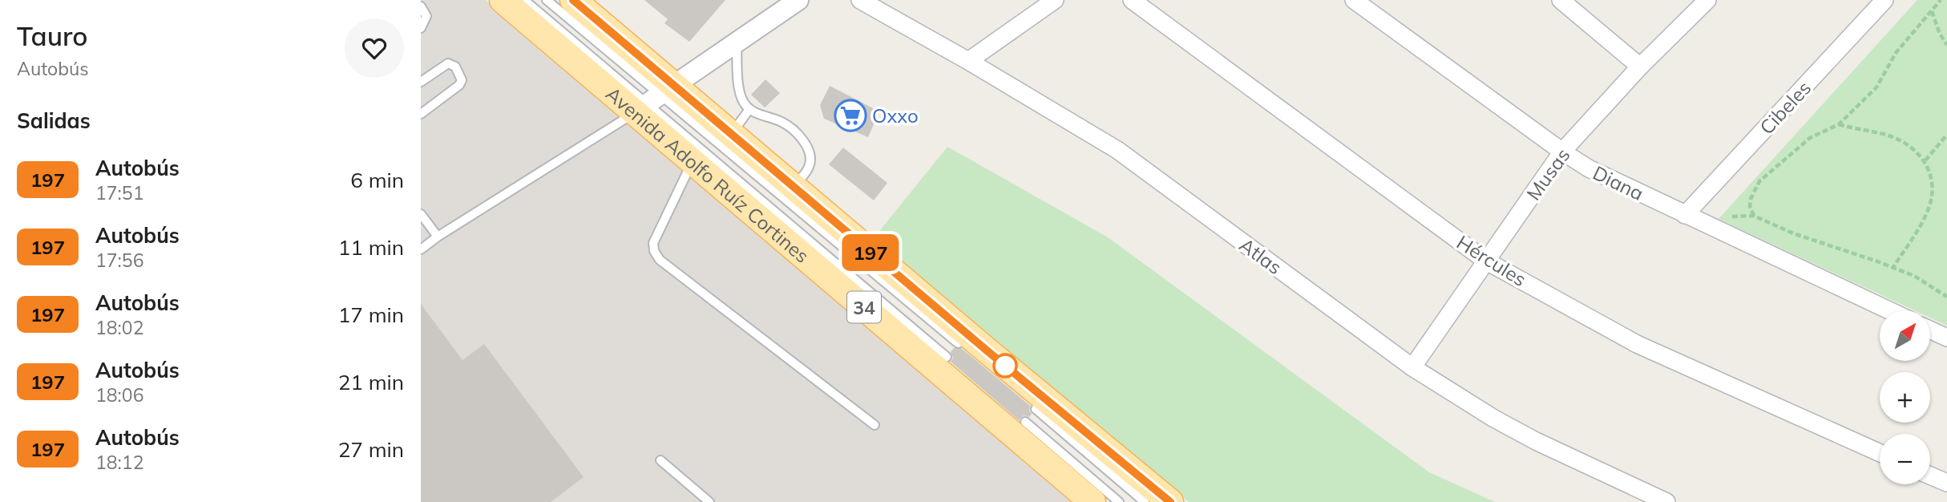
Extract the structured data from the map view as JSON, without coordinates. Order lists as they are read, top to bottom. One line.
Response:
{"streets":{"main road":["Avenida Adolfo Ruíz Cortines","34"],"street":["Cibeles","Musas","Diana","Atlas","Hércules"]},"crossings":[["Cibeles","Diana"],["Musas","Diana"],["Musas","Atlas"],["Musas","Hércules"]],"places":{"supermarket":["Oxxo"]},"lines":["bus line 197"],"north":"top right","page":{"heading":[["Tauro","Autobús"],"Salidas"],"on_map":"197","list":[{"mark":"197","name":"Autobús","note":"17:51","value":"6 min"},{"mark":"197","name":"Autobús","note":"17:56","value":"11 min"},{"mark":"197","name":"Autobús","note":"18:02","value":"17 min"},{"mark":"197","name":"Autobús","note":"18:06","value":"21 min"},{"mark":"197","name":"Autobús","note":"18:12","value":"27 min"}],"map_buttons":["+","−"]}}
